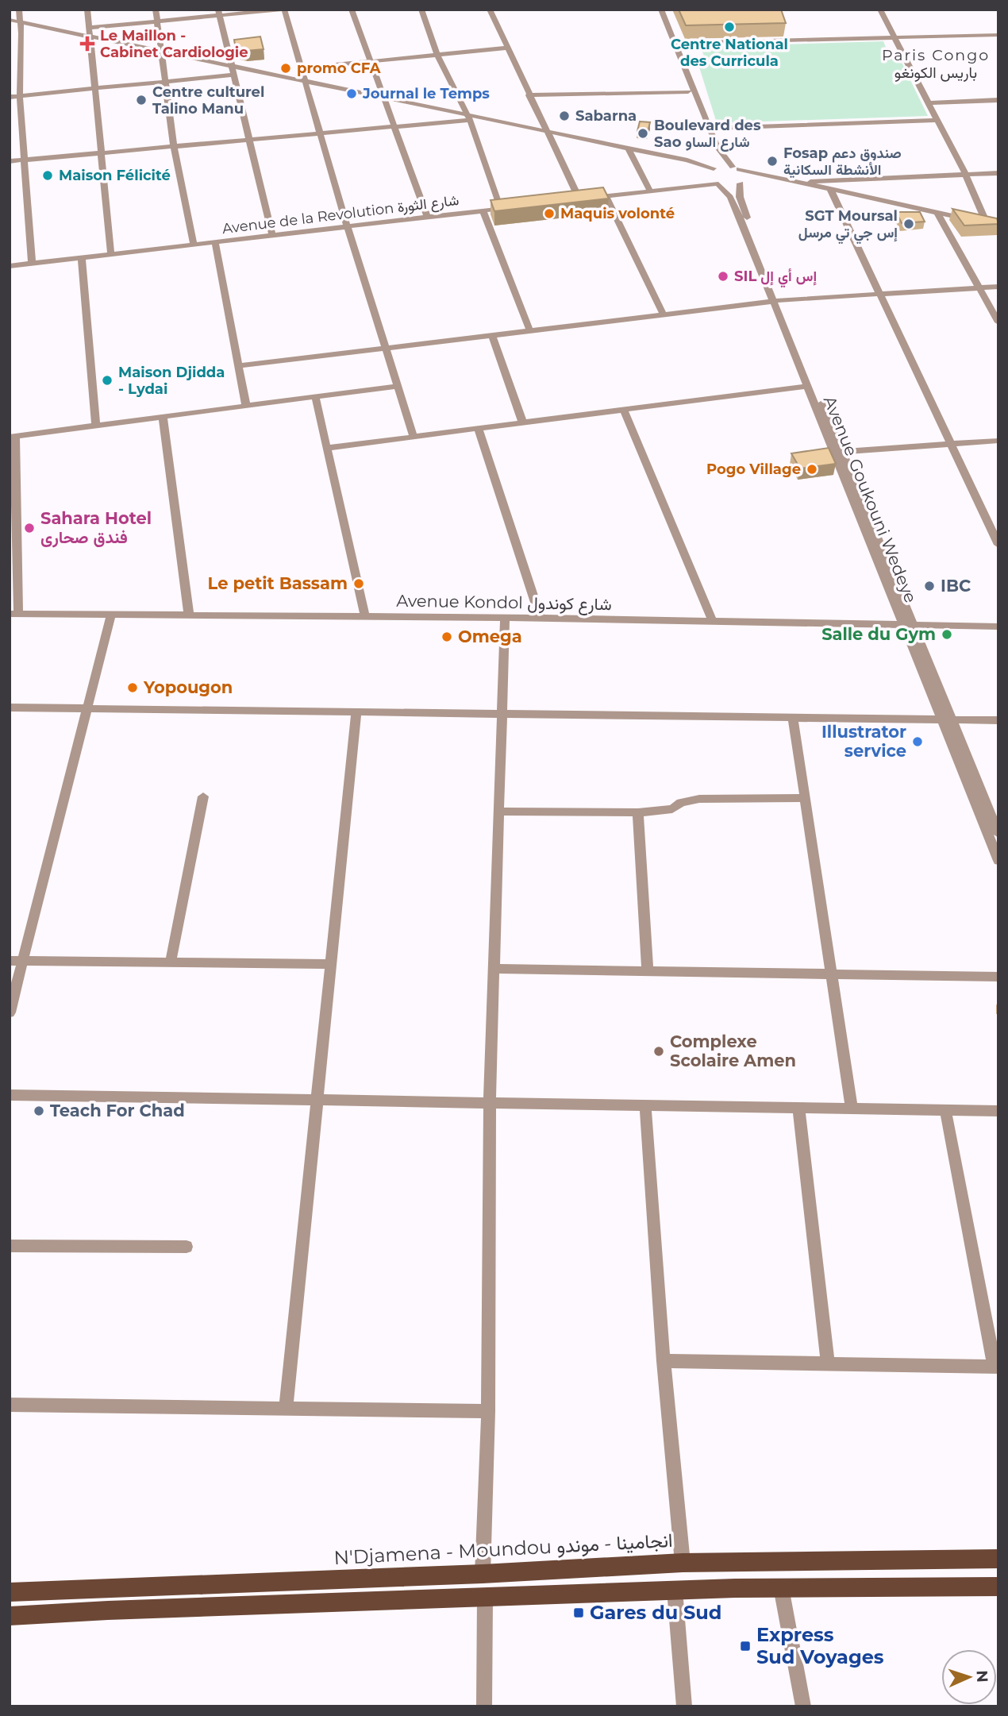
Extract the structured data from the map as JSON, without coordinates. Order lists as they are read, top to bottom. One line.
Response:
{"streets":{"main road":["N'Djamena - Moundou انجامينا - موندو"],"street":["Avenue de la Revolution شارع الثورة","Avenue Goukouni Wedeye","Avenue Kondol شارع كوندول"]},"crossings":[["Avenue Goukouni Wedeye","Avenue Kondol شارع كوندول"]],"districts":["Paris Congo باريس الكونغو"],"places":{"other":["Centre National des Curricula","promo CFA","Journal le Temps","Centre culturel Talino Manu","Sabarna","Boulevard des Sao شارع الساو","Fosap صندوق دعم الأنشطة السكانية","Maison Félicité","Maquis volonté","SGT Moursal إس جي تي مرسل","SIL إس أي إل","Maison Djidda - Lydai","Pogo Village","Sahara Hotel فندق صحارى","Le petit Bassam","IBC","Salle du Gym","Omega","Yopougon","Illustrator service","Complexe Scolaire Amen","Teach For Chad"],"health":["Le Maillon - Cabinet Cardiologie"],"transit":["Gares du Sud","Express Sud Voyages"]},"north":"right"}
